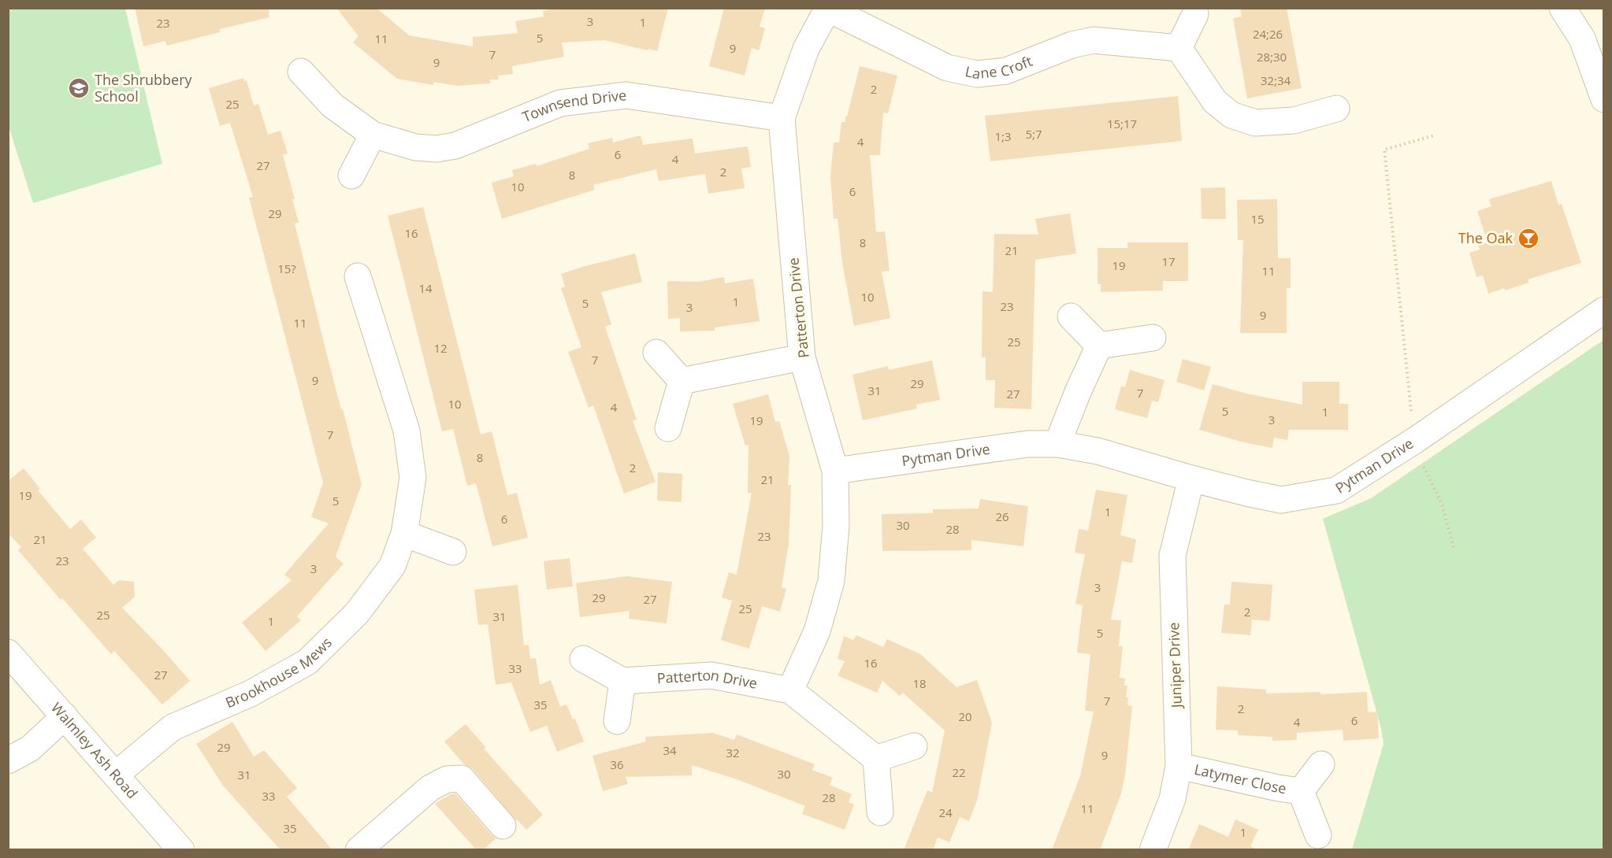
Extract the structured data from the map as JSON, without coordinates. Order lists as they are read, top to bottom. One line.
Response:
{"streets":{"street":["Lane Croft","Townsend Drive","Patterton Drive","Pytman Drive","Juniper Drive","Brookhouse Mews","Walmley Ash Road","Latymer Close"]},"crossings":[["Lane Croft","Patterton Drive"],["Townsend Drive","Patterton Drive"],["Patterton Drive","Pytman Drive"],["Pytman Drive","Juniper Drive"],["Juniper Drive","Latymer Close"],["Brookhouse Mews","Walmley Ash Road"]],"places":{"school or university":["The Shrubbery School"],"bar":["The Oak"]},"house_numbers":["3","1","23","24;26","5","11","9","7","28;30","9","32;34","2","25","15;17","5;7","1;3","4","6","4","27","2","8","10","6","29","15","16","8","21","17","19","15?","11","14","10","1","5","23","3","9","11","25","12","7","9","29","31","7","27","10","4","5","1","3","19","7","8","2","21","19","5","1","26","6","30","28","23","21","23","3","3","29","27","25","2","25","31","1","5","16","33","27","18","7","35","2","20","6","4","29","34","32","9","36","22","30","31","33","28","11","24","35","1"]}
